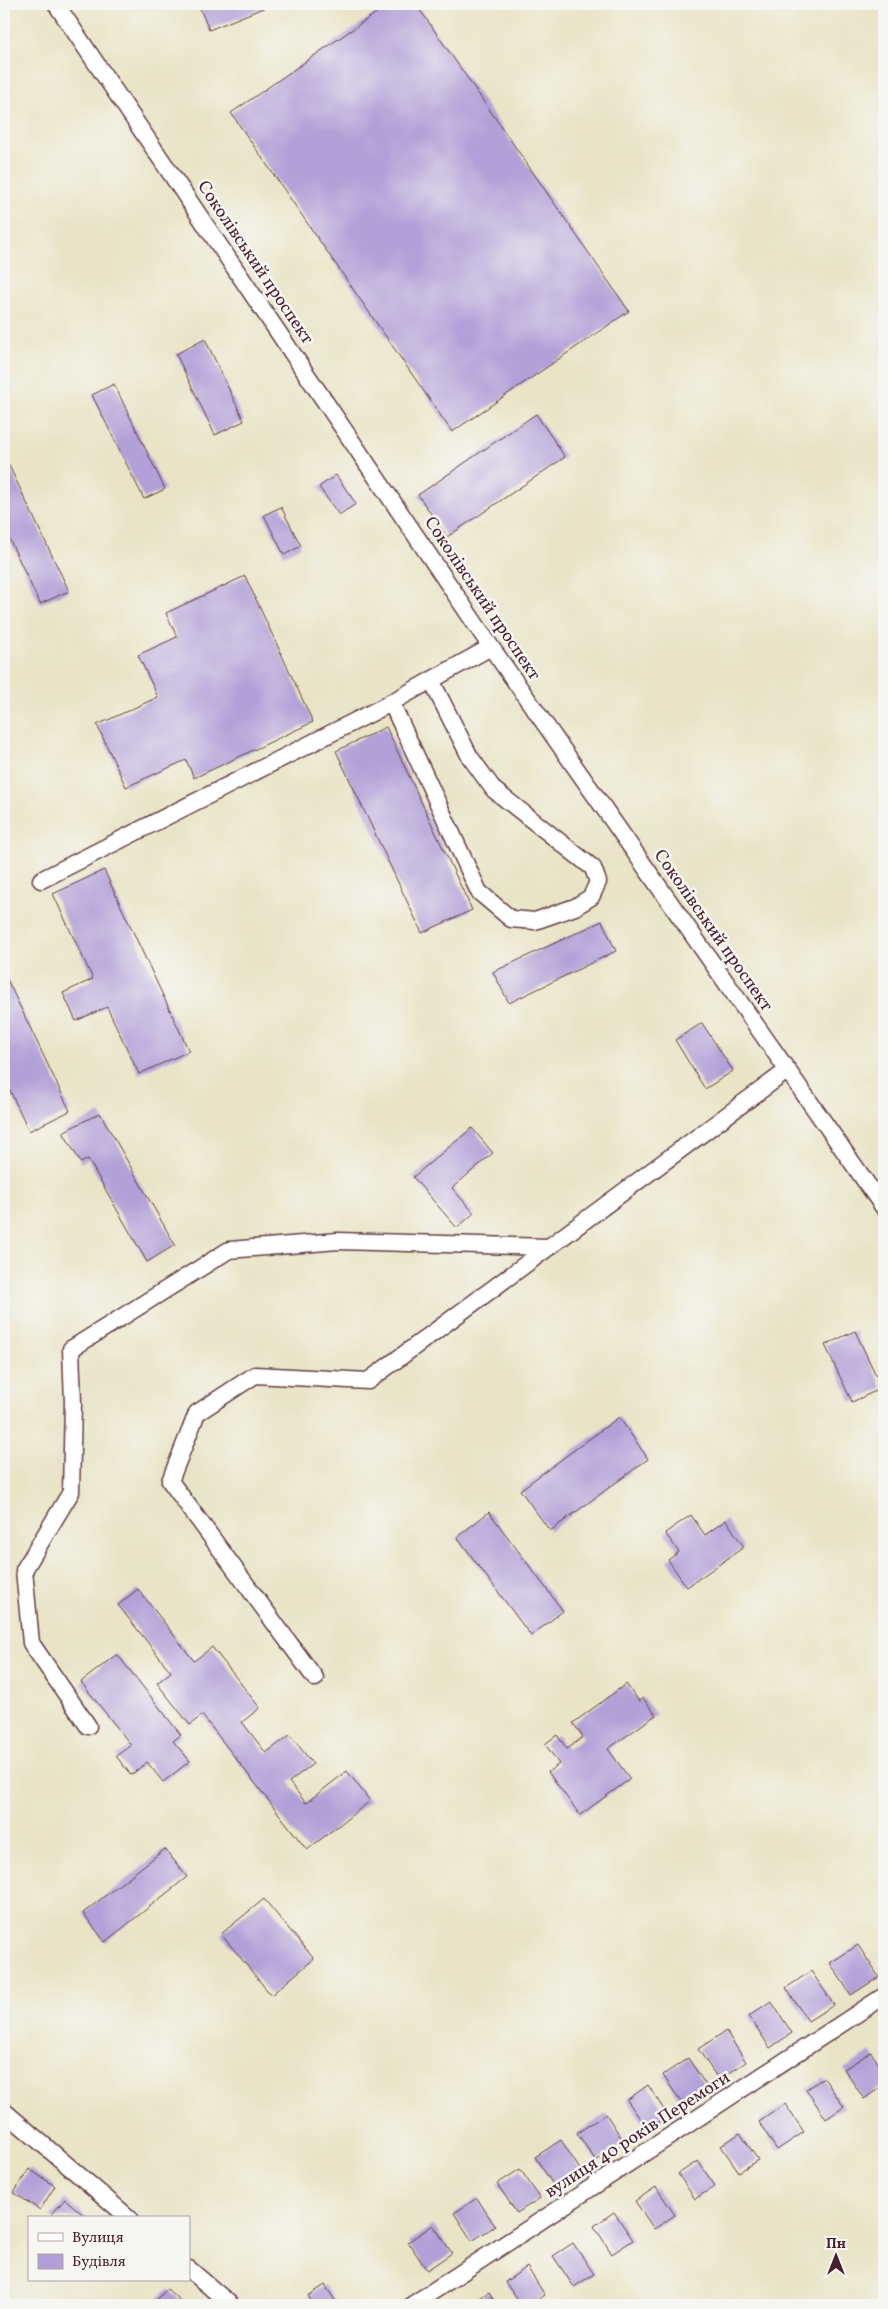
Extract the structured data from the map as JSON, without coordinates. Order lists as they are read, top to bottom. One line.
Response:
{"streets":{"street":["Соколівський проспект","вулиця 40 років Перемоги"]},"legend":["Вулиця","Будівля"],"north":"top"}
